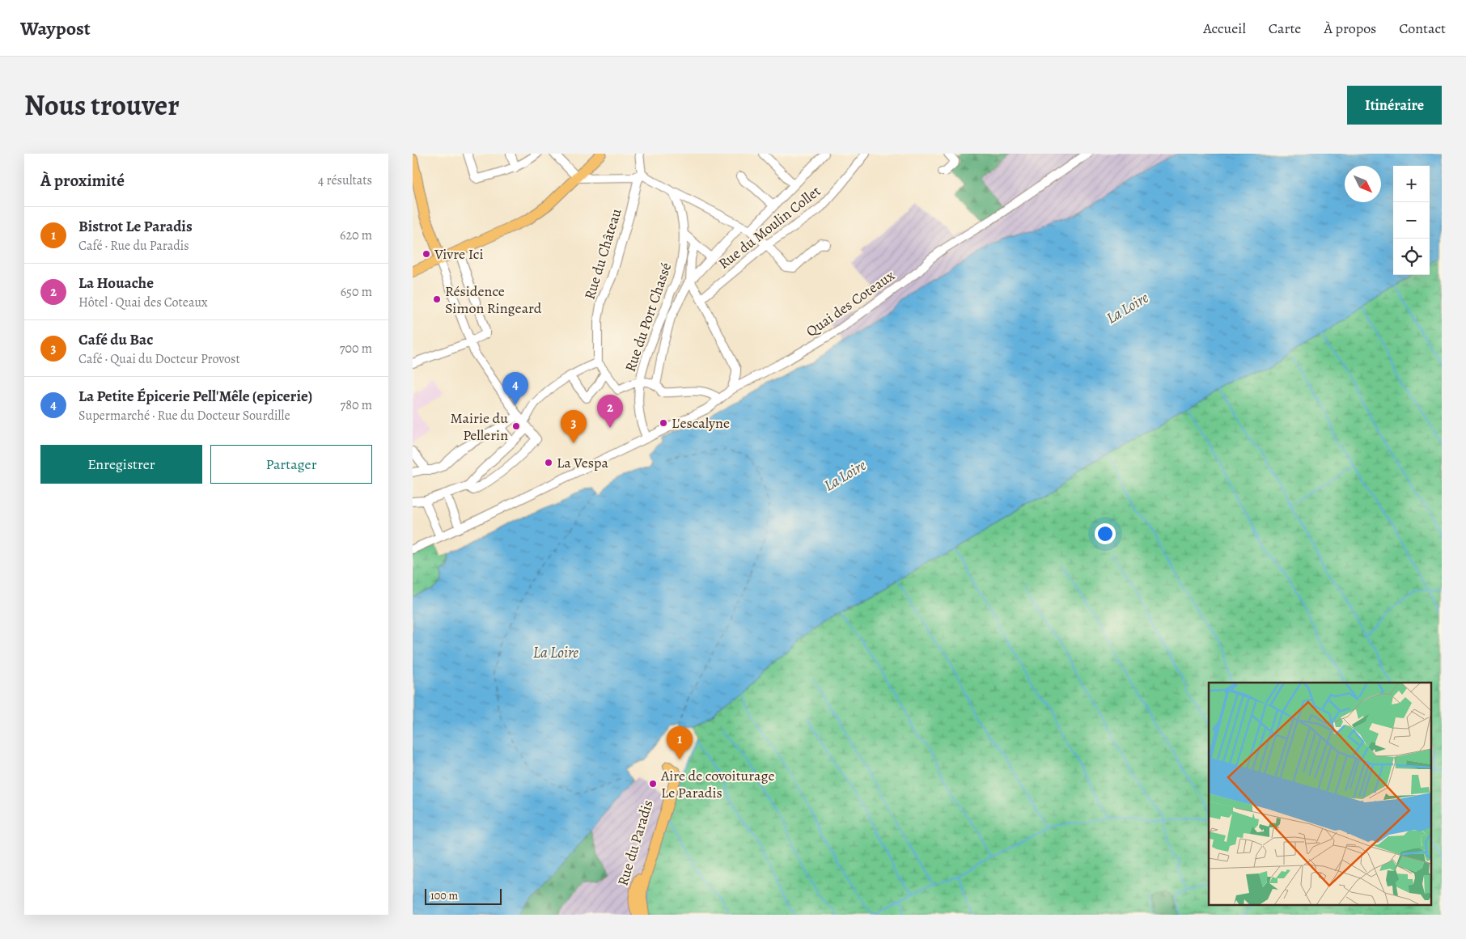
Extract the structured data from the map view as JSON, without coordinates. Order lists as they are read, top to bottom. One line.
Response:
{"streets":{"main road":["Rue du Paradis"],"street":["Rue du Moulin Collet","Rue du Château","Quai des Coteaux","Rue du Port Chassé"]},"crossings":[["Quai des Coteaux","Rue du Port Chassé"]],"water":["La Loire"],"places":["Vivre Ici","Résidence Simon Ringeard","L'escalyne","Mairie du Pellerin","La Vespa","Aire de covoiturage Le Paradis"],"scale_bar":"100 m","north":"bottom right","page":{"header":"Waypost","nav":["Accueil","Carte","À propos","Contact"],"title":"Nous trouver","buttons":["Itinéraire",["Enregistrer","Partager"]],"heading":["À proximité","4 résultats"],"map_buttons":["+","−"],"list":[{"mark":"1","name":"Bistrot Le Paradis","note":"Café · Rue du Paradis","value":"620 m"},{"mark":"2","name":"La Houache","note":"Hôtel · Quai des Coteaux","value":"650 m"},{"mark":"3","name":"Café du Bac","note":"Café · Quai du Docteur Provost","value":"700 m"},{"mark":"4","name":"La Petite Épicerie Pell'Mêle (epicerie)","note":"Supermarché · Rue du Docteur Sourdille","value":"780 m"}],"pins":["4","2","3","1"],"scale":"100 m"}}
